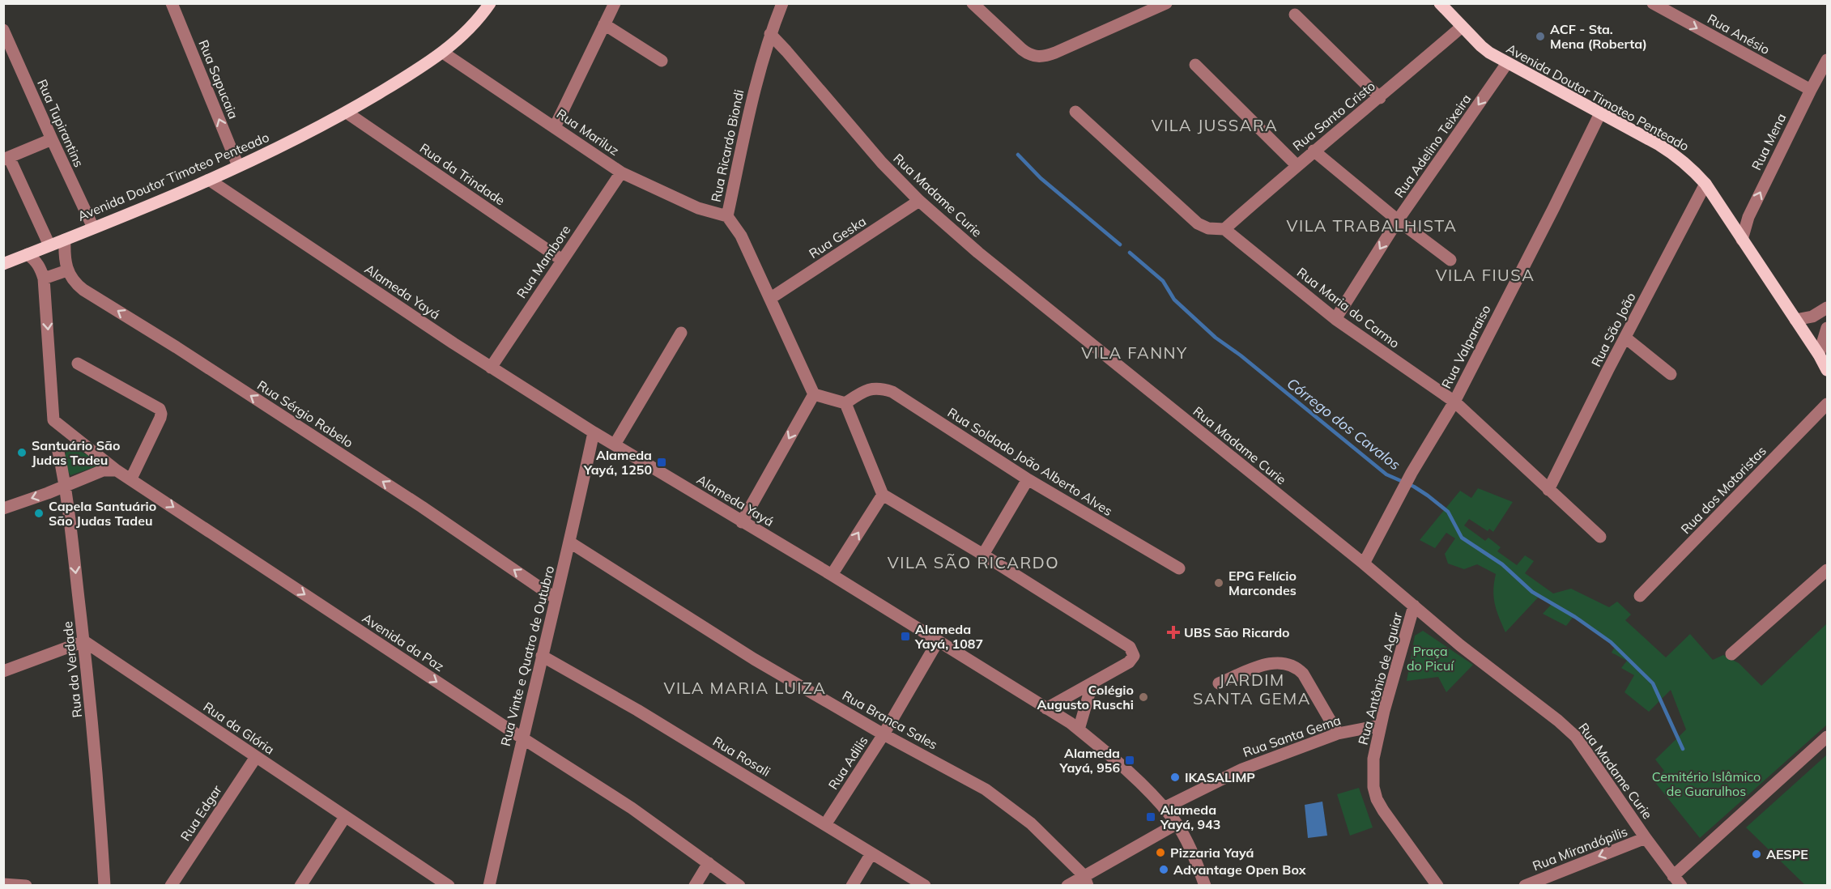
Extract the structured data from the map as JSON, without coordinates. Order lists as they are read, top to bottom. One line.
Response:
{"streets":{"main road":["Avenida Doutor Timoteo Penteado"],"street":["Rua Anésio","Rua Sapucaia","Rua Santo Cristo","Rua Tupirantins","Rua Mariluz","Rua Mena","Rua Ricardo Biondi","Rua Adelino Teixeira","Rua da Trindade","Rua Madame Curie","Rua Geska","Rua Mambore","Alameda Yayá","Rua Maria do Carmo","Rua São João","Rua Valparaiso","Rua Sérgio Rabelo","Rua Soldado João Alberto Alves","Rua dos Motoristas","Avenida da Paz","Rua Vinte e Quatro de Outubro","Rua da Verdade","Rua Antônio de Aguiar","Rua Branca Sales","Rua da Glória","Rua Santa Gema","Rua Rosali","Rua Adilis","Rua Edgar","Rua Mirandópilis"]},"crossings":[["Rua Anésio","Rua Mena"],["Rua Sapucaia","Avenida Doutor Timoteo Penteado"],["Avenida Doutor Timoteo Penteado","Rua Santo Cristo"],["Avenida Doutor Timoteo Penteado","Rua Tupirantins"],["Avenida Doutor Timoteo Penteado","Rua Mariluz"],["Avenida Doutor Timoteo Penteado","Rua Mena"],["Avenida Doutor Timoteo Penteado","Rua Adelino Teixeira"],["Avenida Doutor Timoteo Penteado","Rua da Trindade"],["Avenida Doutor Timoteo Penteado","Alameda Yayá"],["Avenida Doutor Timoteo Penteado","Rua São João"],["Avenida Doutor Timoteo Penteado","Rua Valparaiso"],["Rua Santo Cristo","Rua Maria do Carmo"],["Rua Mariluz","Rua Ricardo Biondi"],["Rua Mariluz","Rua Mambore"],["Rua Ricardo Biondi","Rua Madame Curie"],["Rua Ricardo Biondi","Rua Geska"],["Rua Adelino Teixeira","Rua Maria do Carmo"],["Rua da Trindade","Rua Mambore"],["Rua Madame Curie","Rua Geska"],["Rua Madame Curie","Rua Valparaiso"],["Rua Madame Curie","Rua Antônio de Aguiar"],["Rua Madame Curie","Rua Mirandópilis"],["Rua Mambore","Alameda Yayá"],["Alameda Yayá","Rua Vinte e Quatro de Outubro"],["Alameda Yayá","Rua Santa Gema"],["Alameda Yayá","Rua Adilis"],["Rua Maria do Carmo","Rua São João"],["Rua Maria do Carmo","Rua Valparaiso"],["Rua Sérgio Rabelo","Rua Vinte e Quatro de Outubro"],["Avenida da Paz","Rua Vinte e Quatro de Outubro"],["Rua Vinte e Quatro de Outubro","Rua Branca Sales"],["Rua Vinte e Quatro de Outubro","Rua Rosali"],["Rua da Verdade","Rua da Glória"],["Rua Antônio de Aguiar","Rua Santa Gema"],["Rua Branca Sales","Rua Adilis"],["Rua da Glória","Rua Edgar"],["Rua Rosali","Rua Adilis"]],"one_way":["Rua Anésio","Rua Sapucaia","Rua Mena","Rua Adelino Teixeira","Rua Sérgio Rabelo","Avenida da Paz","Rua da Verdade","Rua Mirandópilis"],"districts":["VILA JUSSARA","VILA TRABALHISTA","VILA FIUSA","VILA FANNY","VILA SÃO RICARDO","JARDIM SANTA GEMA","VILA MARIA LUIZA"],"water":["Córrego dos Cavalos"],"parks":["Praça do Picuí","Cemitério Islâmico de Guarulhos"],"places":{"other":["ACF - Sta. Mena (Roberta)","Santuário São Judas Tadeu","Capela Santuário São Judas Tadeu","EPG Felício Marcondes","Colégio Augusto Ruschi","IKASALIMP","Pizzaria Yayá","AESPE","Advantage Open Box"],"transit":["Alameda Yayá, 1250","Alameda Yayá, 1087","Alameda Yayá, 956","Alameda Yayá, 943"],"health":["UBS São Ricardo"]}}
